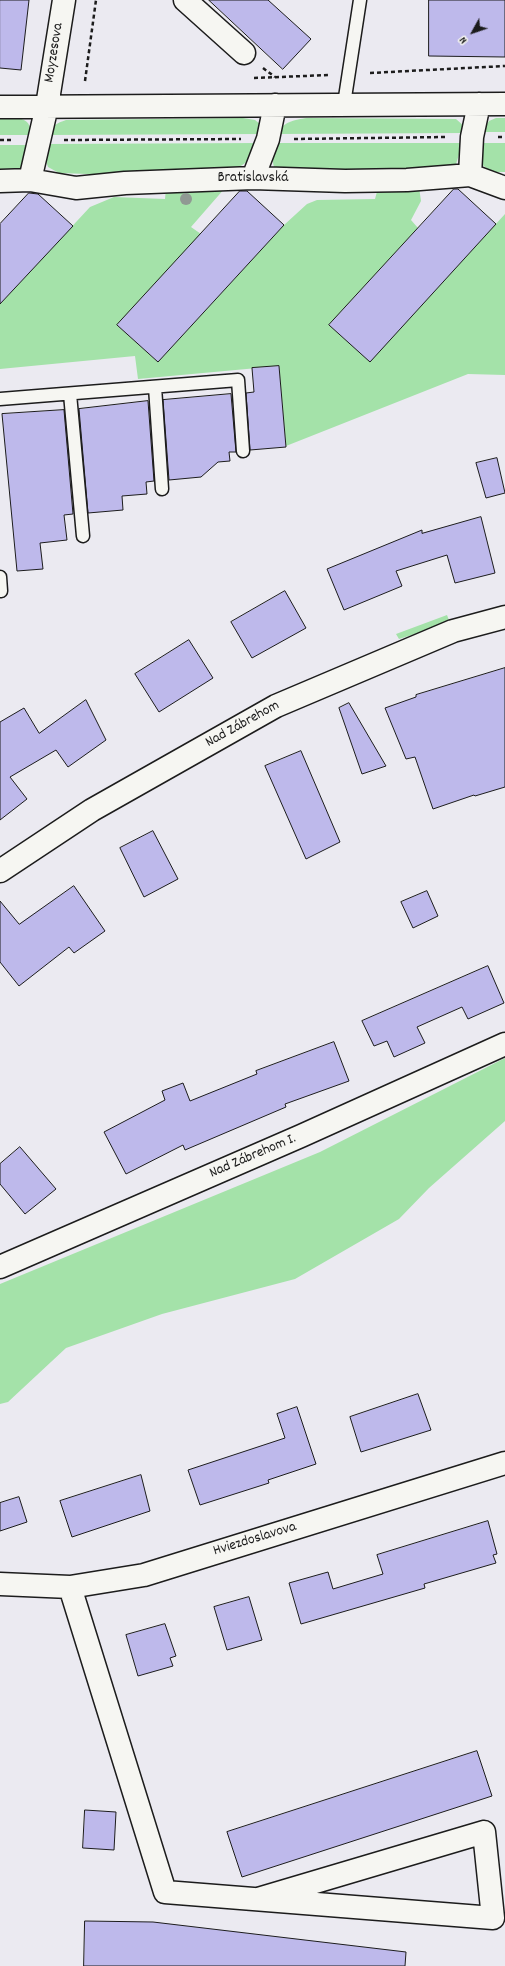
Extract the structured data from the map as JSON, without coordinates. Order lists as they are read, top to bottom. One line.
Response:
{"streets":{"street":["Moyzesova","Bratislavská","Nad Zábrehom","Nad Zábrehom I.","Hviezdoslavova"]},"crossings":[["Moyzesova","Bratislavská"]],"north":"bottom left"}
